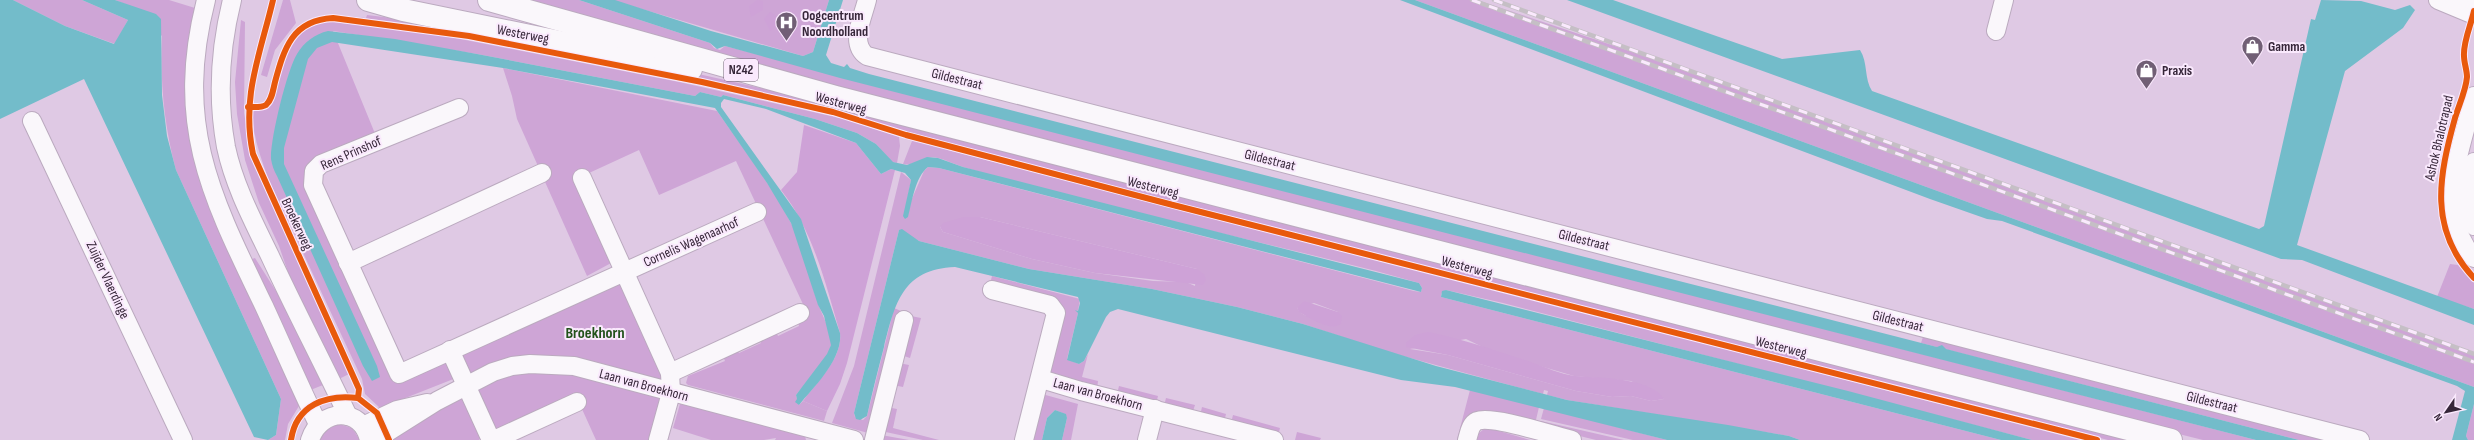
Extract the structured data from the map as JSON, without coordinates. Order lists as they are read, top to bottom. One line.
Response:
{"streets":{"main road":["Westerweg","N242"],"street":["Gildestraat","Rens Prinshof","Cornelis Wagenaarhof","Zuijder Vlaerdinge","Laan van Broekhorn"],"cycle path":["Ashok Bhalotrapad","Broekerweg"]},"crossings":[["Rens Prinshof","Cornelis Wagenaarhof"]],"districts":["Broekhorn"],"places":{"hospital":["Oogcentrum Noordholland"],"shop":["Gamma","Praxis"]},"north":"bottom left"}
